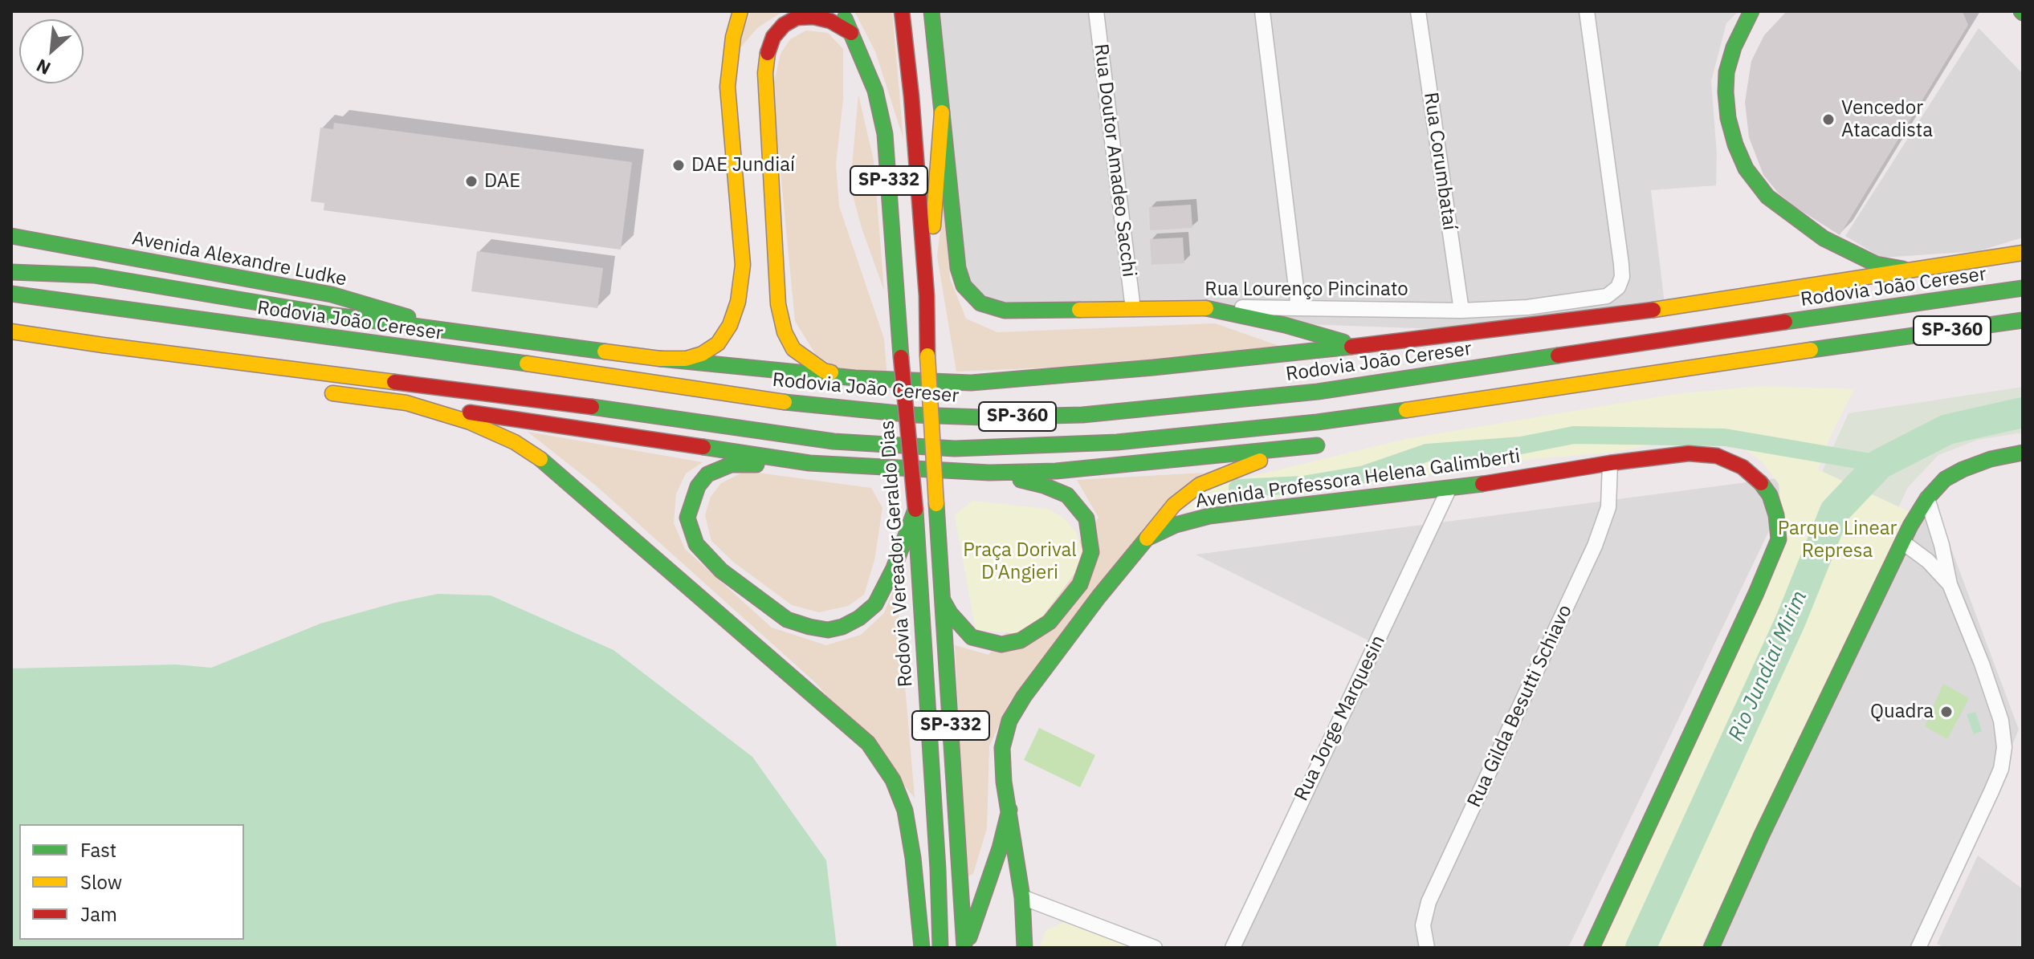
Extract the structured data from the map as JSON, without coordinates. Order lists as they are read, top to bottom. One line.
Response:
{"streets":{"main road":["SP-332","Avenida Alexandre Ludke","Rodovia João Cereser","Rua Lourenço Pincinato","SP-360","Avenida Professora Helena Galimberti","Rodovia Vereador Geraldo Dias"],"street":["Rua Doutor Amadeo Sacchi","Rua Corumbataí","Rua Gilda Besutti Schiavo","Rua Jorge Marquesin"]},"crossings":[["Rua Doutor Amadeo Sacchi","Rua Lourenço Pincinato"],["Rua Corumbataí","Rua Lourenço Pincinato"],["Avenida Professora Helena Galimberti","Rua Gilda Besutti Schiavo"],["Avenida Professora Helena Galimberti","Rua Jorge Marquesin"]],"water":["Rio Jundiaí Mirim"],"parks":["Parque Linear Represa","Praça Dorival D'Angieri"],"places":["Vencedor Atacadista","DAE Jundiaí","DAE","Quadra"],"legend":["Fast","Slow","Jam"],"north":"bottom left"}
